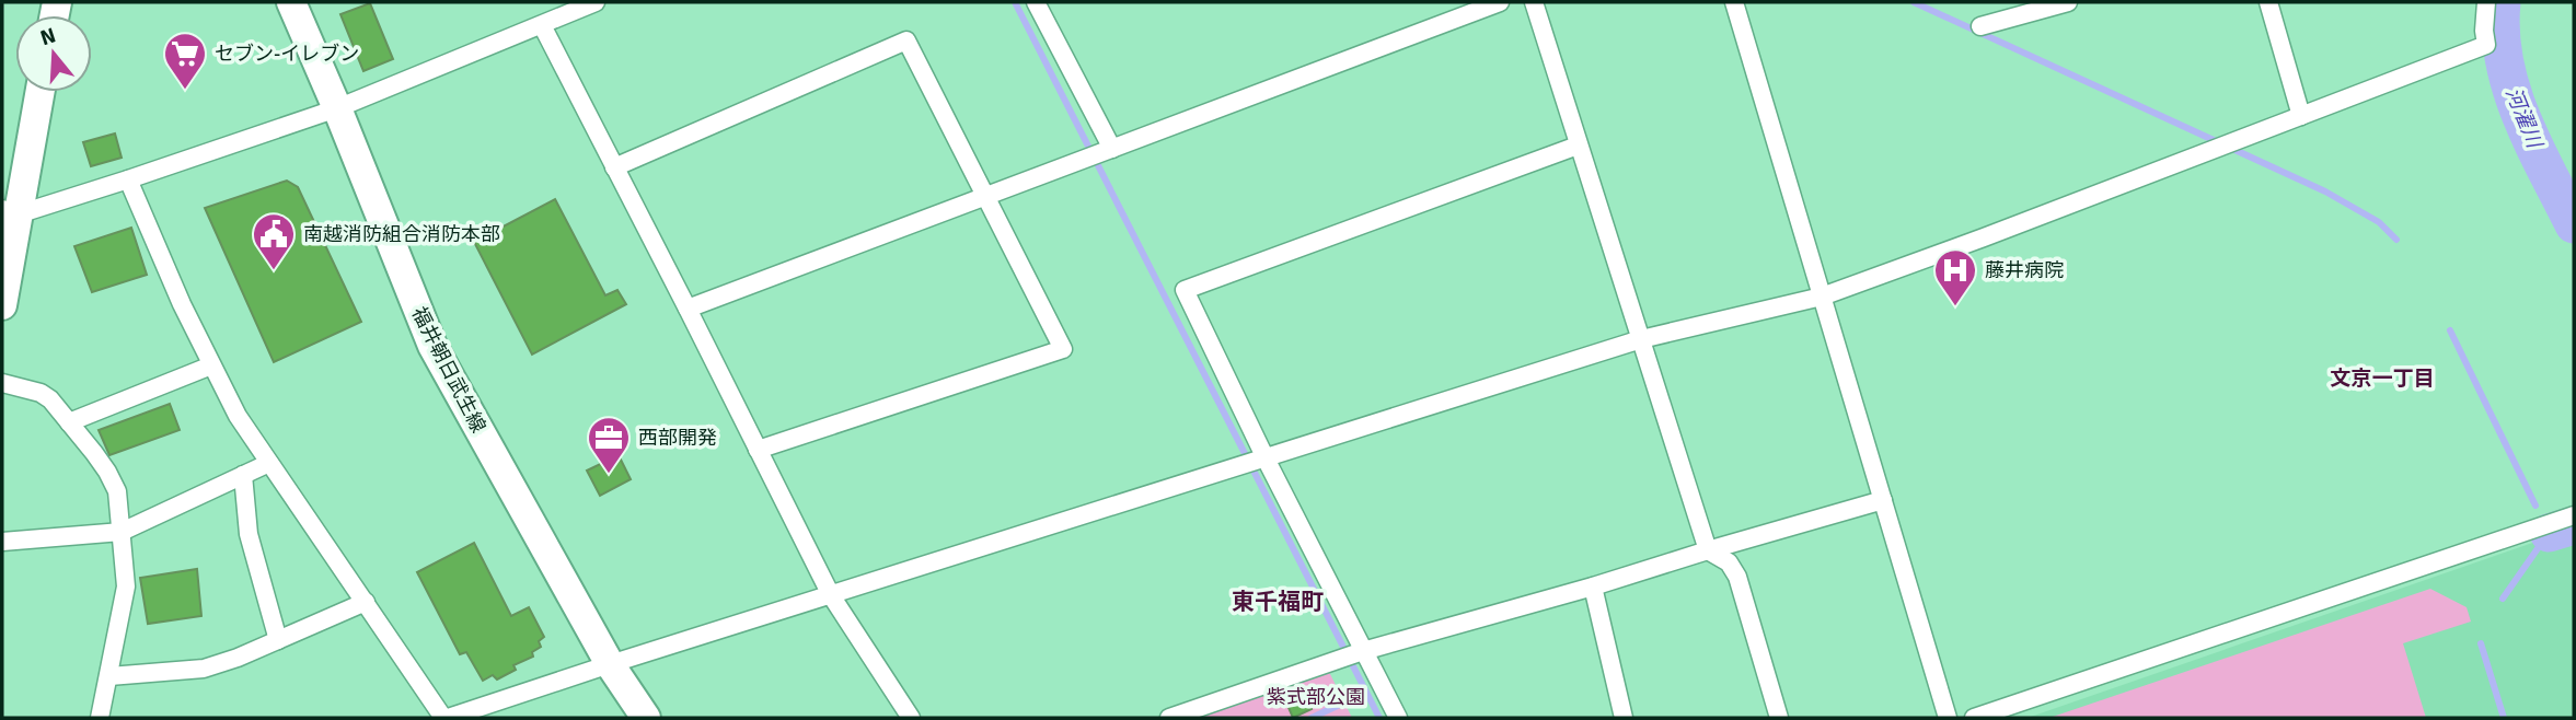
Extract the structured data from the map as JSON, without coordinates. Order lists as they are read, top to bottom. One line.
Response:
{"streets":{"main road":["福井朝日武生線"]},"districts":["文京一丁目","東千福町"],"water":["河濯川"],"parks":["紫式部公園"],"places":{"supermarket":["セブン-イレブン"],"public building":["南越消防組合消防本部"],"hospital":["藤井病院"],"office":["西部開発"]},"north":"top"}
